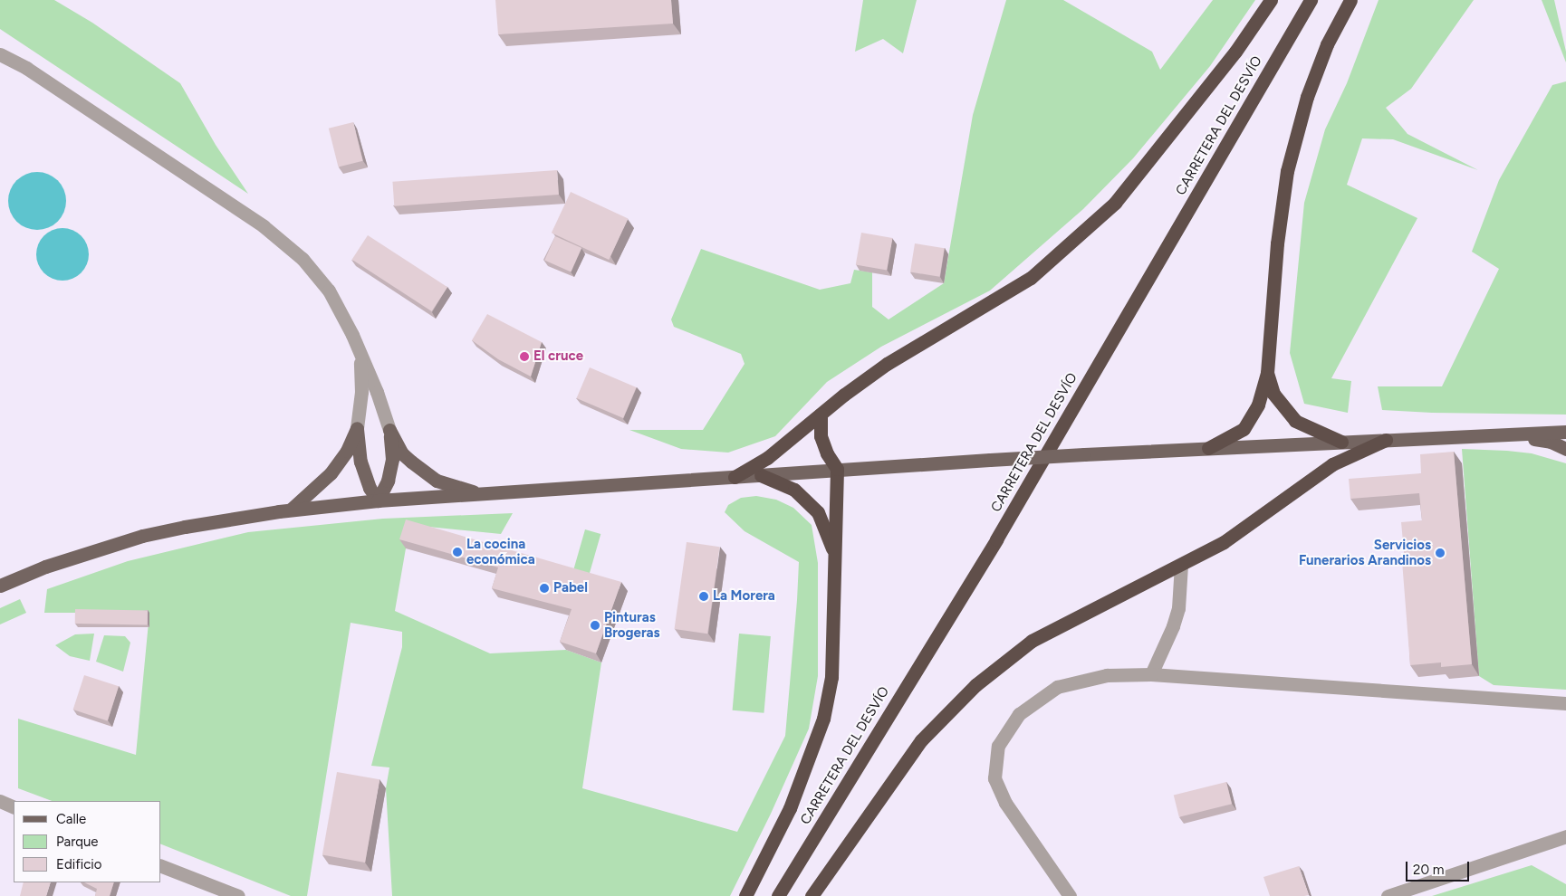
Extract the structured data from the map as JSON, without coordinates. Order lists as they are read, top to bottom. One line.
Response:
{"streets":{"highway":["CARRETERA DEL DESVÍO"]},"places":["El cruce","La cocina económica","Servicios Funerarios Arandinos","Pabel","La Morera","Pinturas Brogeras"],"legend":["Calle","Parque","Edificio"],"scale_bar":"20 m"}
